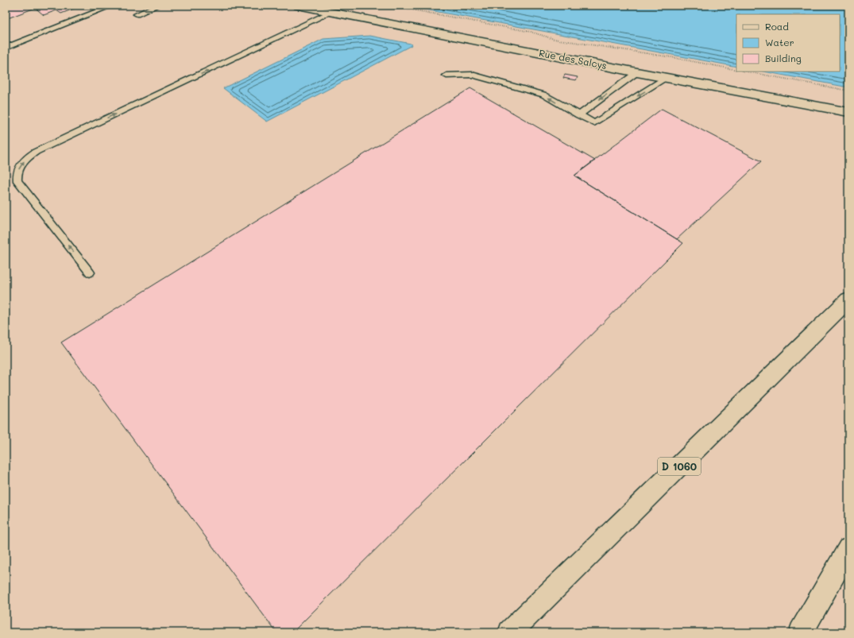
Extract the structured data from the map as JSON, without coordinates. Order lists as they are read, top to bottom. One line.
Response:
{"streets":{"street":["Rue des Salcys","D 1060"]},"legend":["Road","Water","Building"]}
